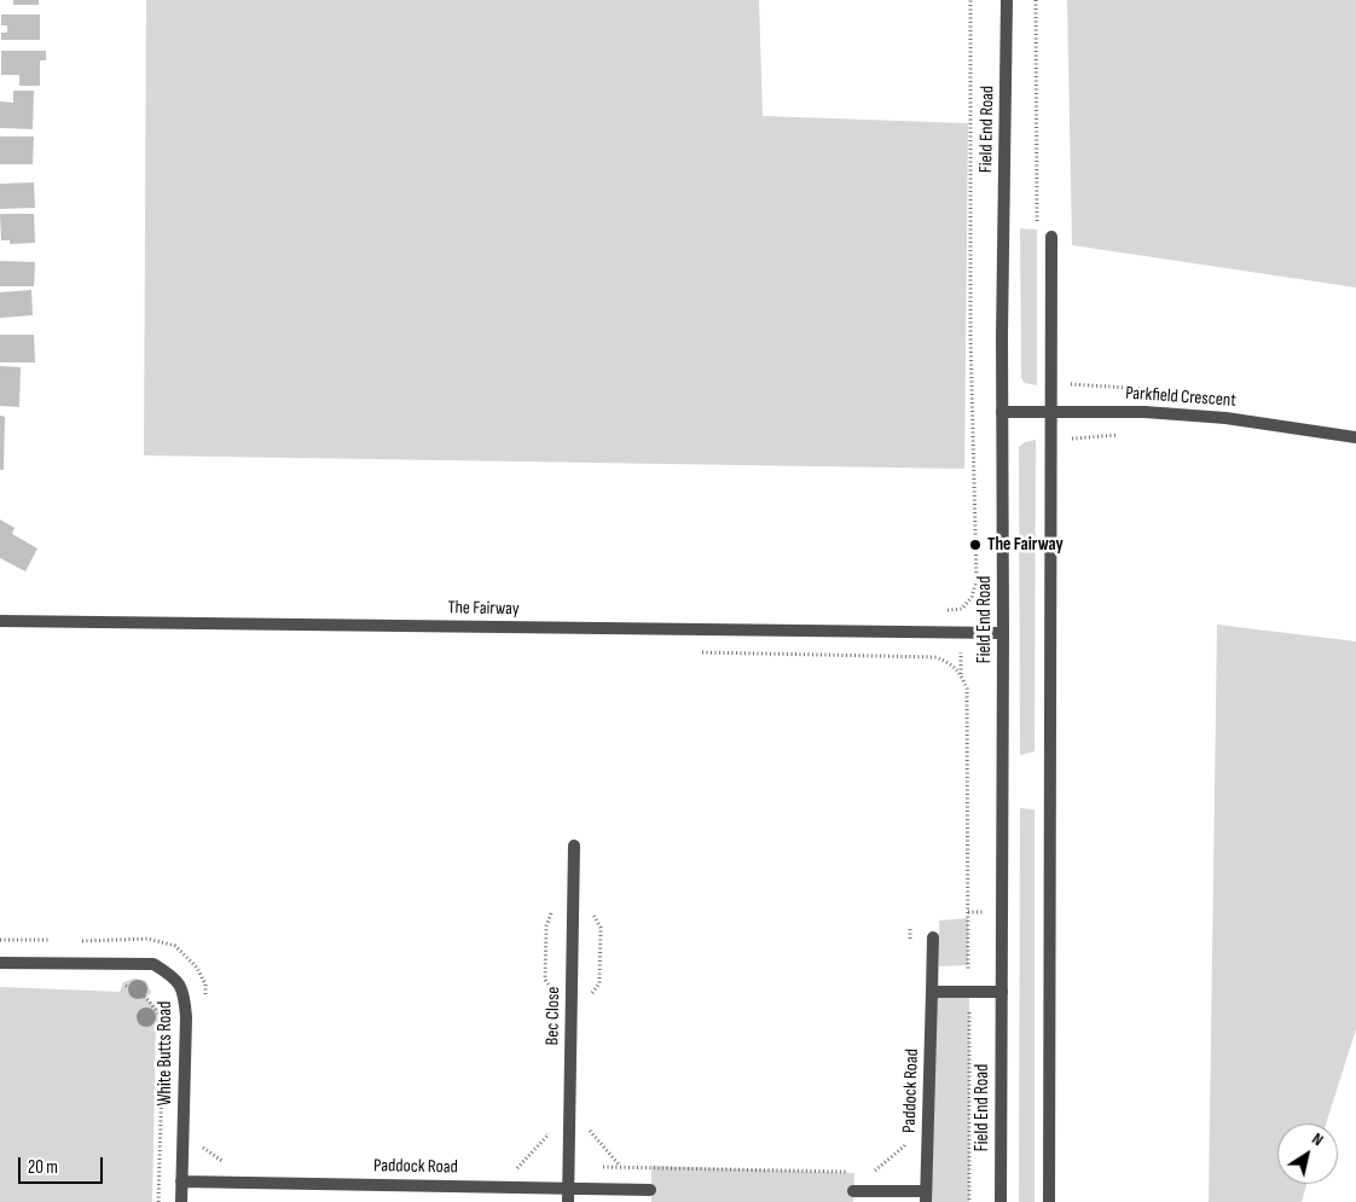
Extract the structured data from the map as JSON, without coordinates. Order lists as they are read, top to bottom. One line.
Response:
{"streets":{"street":["Field End Road","Parkfield Crescent","The Fairway","Bec Close","White Butts Road","Paddock Road"]},"crossings":[["Field End Road","Parkfield Crescent"],["Field End Road","The Fairway"],["Bec Close","Paddock Road"],["White Butts Road","Paddock Road"]],"places":["The Fairway"],"scale_bar":"20 m","north":"top right"}
